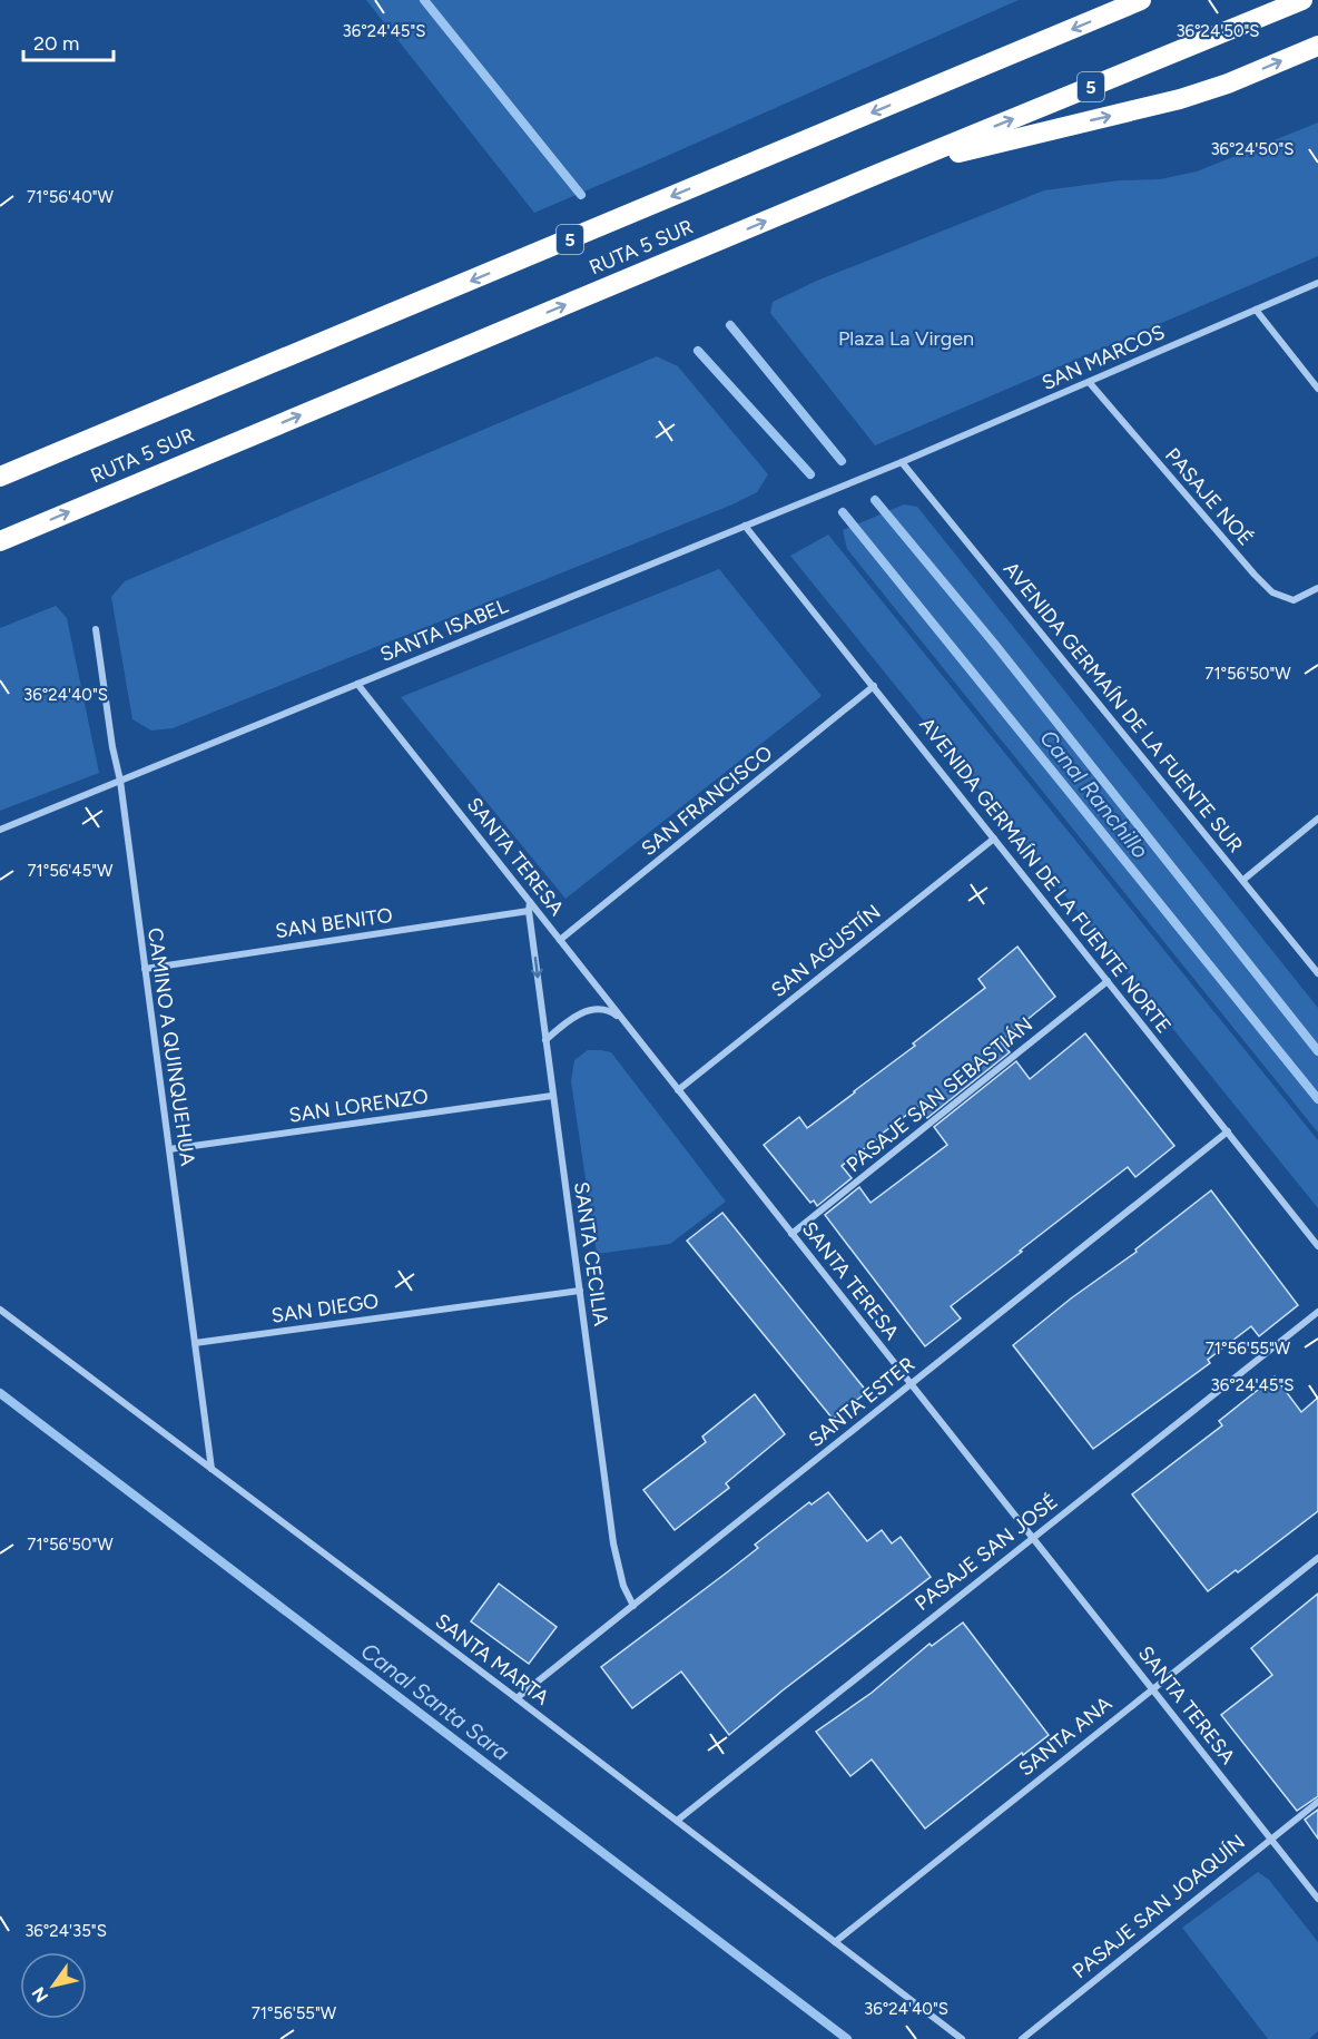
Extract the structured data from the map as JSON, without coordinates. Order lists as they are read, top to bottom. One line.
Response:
{"streets":{"highway":["5","RUTA 5 SUR"],"street":["SAN MARCOS","PASAJE NOÉ","SANTA ISABEL","AVENIDA GERMAÍN DE LA FUENTE SUR","SAN FRANCISCO","SANTA TERESA","AVENIDA GERMAÍN DE LA FUENTE NORTE","SAN BENITO","SAN AGUSTÍN","CAMINO A QUINQUEHUA","PASAJE SAN SEBASTIÁN","SAN LORENZO","SANTA CECILIA","SAN DIEGO","SANTA ESTER","PASAJE SAN JOSÉ","SANTA MARTA","SANTA ANA","PASAJE SAN JOAQUÍN"]},"crossings":[["SAN MARCOS","PASAJE NOÉ"],["SAN MARCOS","SANTA ISABEL"],["SAN MARCOS","AVENIDA GERMAÍN DE LA FUENTE SUR"],["SANTA ISABEL","AVENIDA GERMAÍN DE LA FUENTE SUR"],["SANTA ISABEL","SANTA TERESA"],["SANTA ISABEL","AVENIDA GERMAÍN DE LA FUENTE NORTE"],["SANTA ISABEL","CAMINO A QUINQUEHUA"],["SAN FRANCISCO","SANTA TERESA"],["SAN FRANCISCO","AVENIDA GERMAÍN DE LA FUENTE NORTE"],["SANTA TERESA","SAN BENITO"],["SANTA TERESA","SAN AGUSTÍN"],["SANTA TERESA","PASAJE SAN SEBASTIÁN"],["SANTA TERESA","SANTA CECILIA"],["SANTA TERESA","SANTA ESTER"],["SANTA TERESA","PASAJE SAN JOSÉ"],["SANTA TERESA","SANTA ANA"],["SANTA TERESA","PASAJE SAN JOAQUÍN"],["AVENIDA GERMAÍN DE LA FUENTE NORTE","SAN AGUSTÍN"],["AVENIDA GERMAÍN DE LA FUENTE NORTE","PASAJE SAN SEBASTIÁN"],["AVENIDA GERMAÍN DE LA FUENTE NORTE","SANTA ESTER"],["SAN BENITO","CAMINO A QUINQUEHUA"],["SAN BENITO","SANTA CECILIA"],["CAMINO A QUINQUEHUA","SAN LORENZO"],["CAMINO A QUINQUEHUA","SAN DIEGO"],["CAMINO A QUINQUEHUA","SANTA MARTA"],["SAN LORENZO","SANTA CECILIA"],["SANTA CECILIA","SAN DIEGO"],["SANTA CECILIA","SANTA ESTER"],["SANTA ESTER","SANTA MARTA"],["PASAJE SAN JOSÉ","SANTA MARTA"],["SANTA MARTA","SANTA ANA"]],"water":["Canal Ranchillo","Canal Santa Sara"],"parks":["Plaza La Virgen"],"scale_bar":"20 m","north":"bottom left","coordinates":["36°24'45\"S","36°24'50\"S","71°56'40\"W","71°56'50\"W","36°24'40\"S","71°56'45\"W","71°56'55\"W","36°24'35\"S"]}
